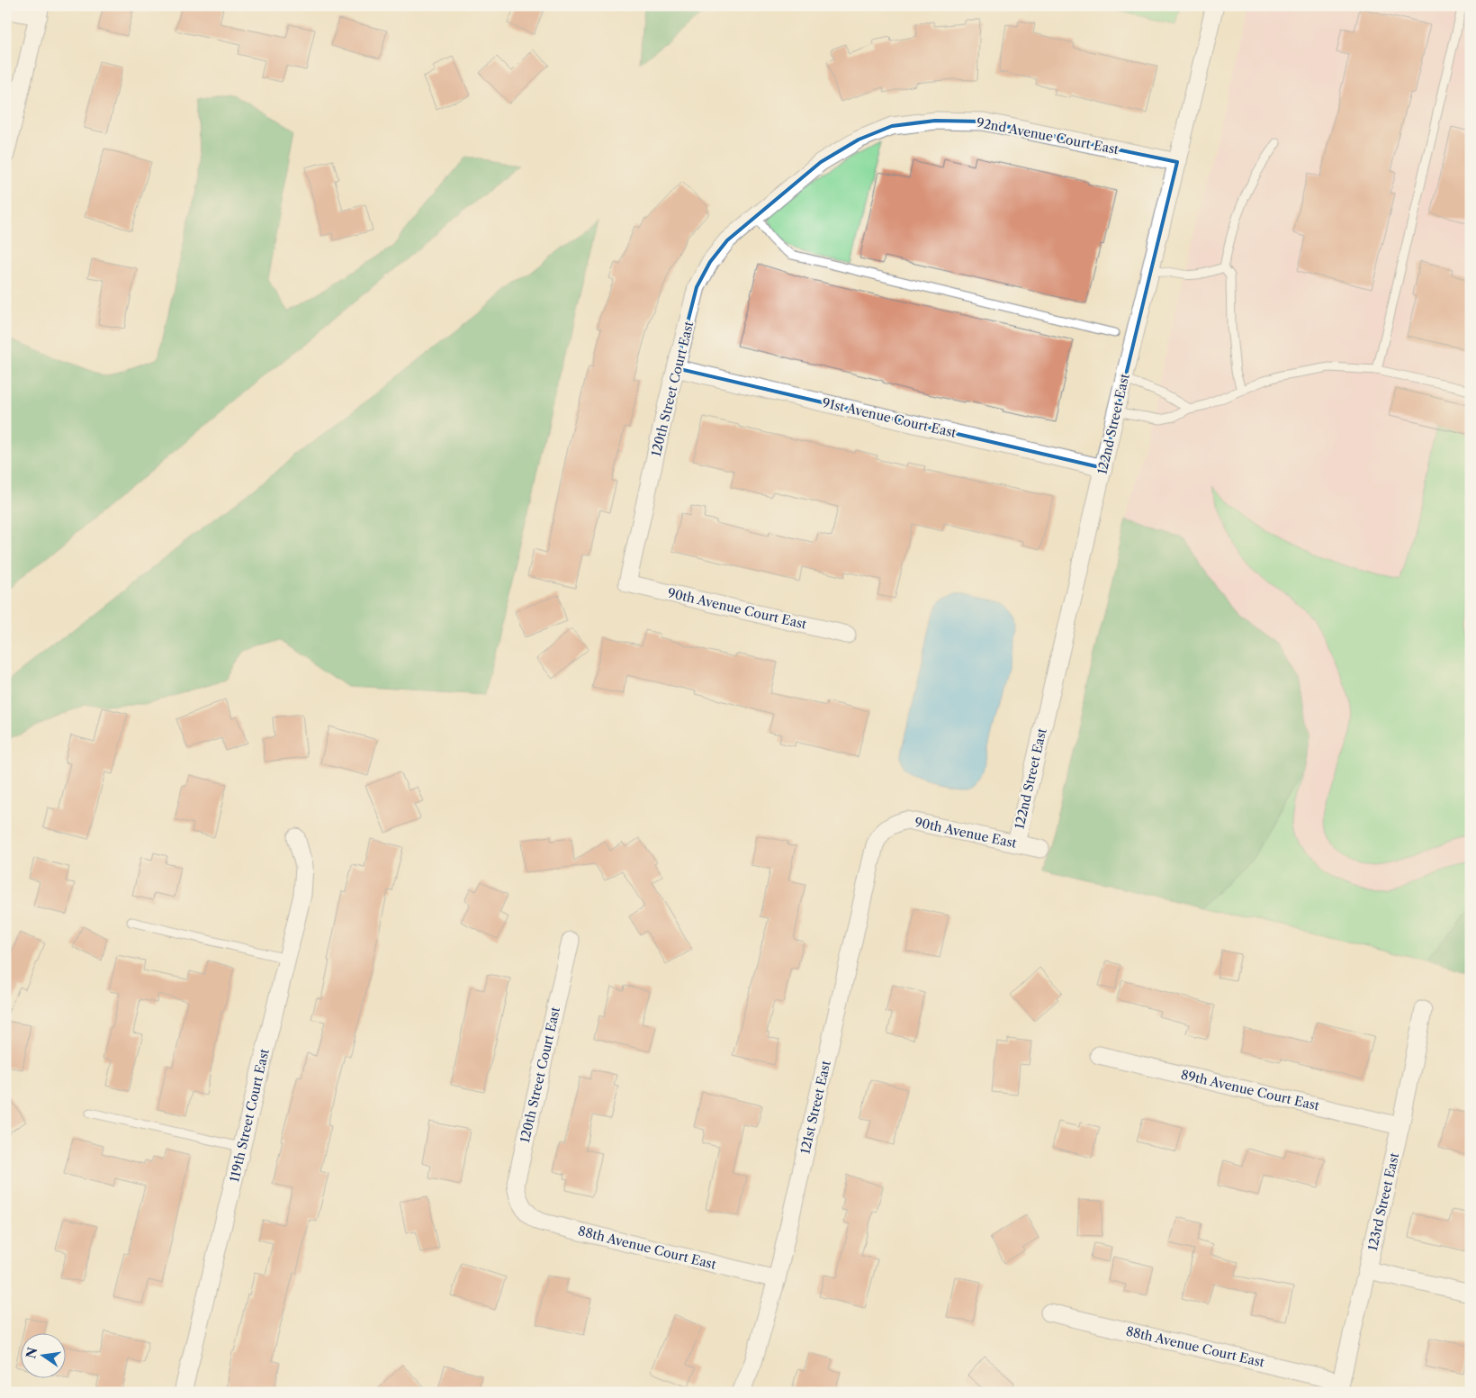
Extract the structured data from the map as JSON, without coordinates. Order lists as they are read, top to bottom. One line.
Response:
{"streets":{"street":["92nd Avenue Court East","120th Street Court East","91st Avenue Court East","122nd Street East","90th Avenue Court East","90th Avenue East","89th Avenue Court East","121st Street East","119th Street Court East","123rd Street East","88th Avenue Court East"]},"crossings":[["92nd Avenue Court East","120th Street Court East"],["92nd Avenue Court East","122nd Street East"],["120th Street Court East","91st Avenue Court East"],["120th Street Court East","90th Avenue Court East"],["120th Street Court East","88th Avenue Court East"],["91st Avenue Court East","122nd Street East"],["122nd Street East","90th Avenue East"],["90th Avenue East","121st Street East"],["89th Avenue Court East","123rd Street East"],["121st Street East","88th Avenue Court East"],["123rd Street East","88th Avenue Court East"]],"north":"left"}
